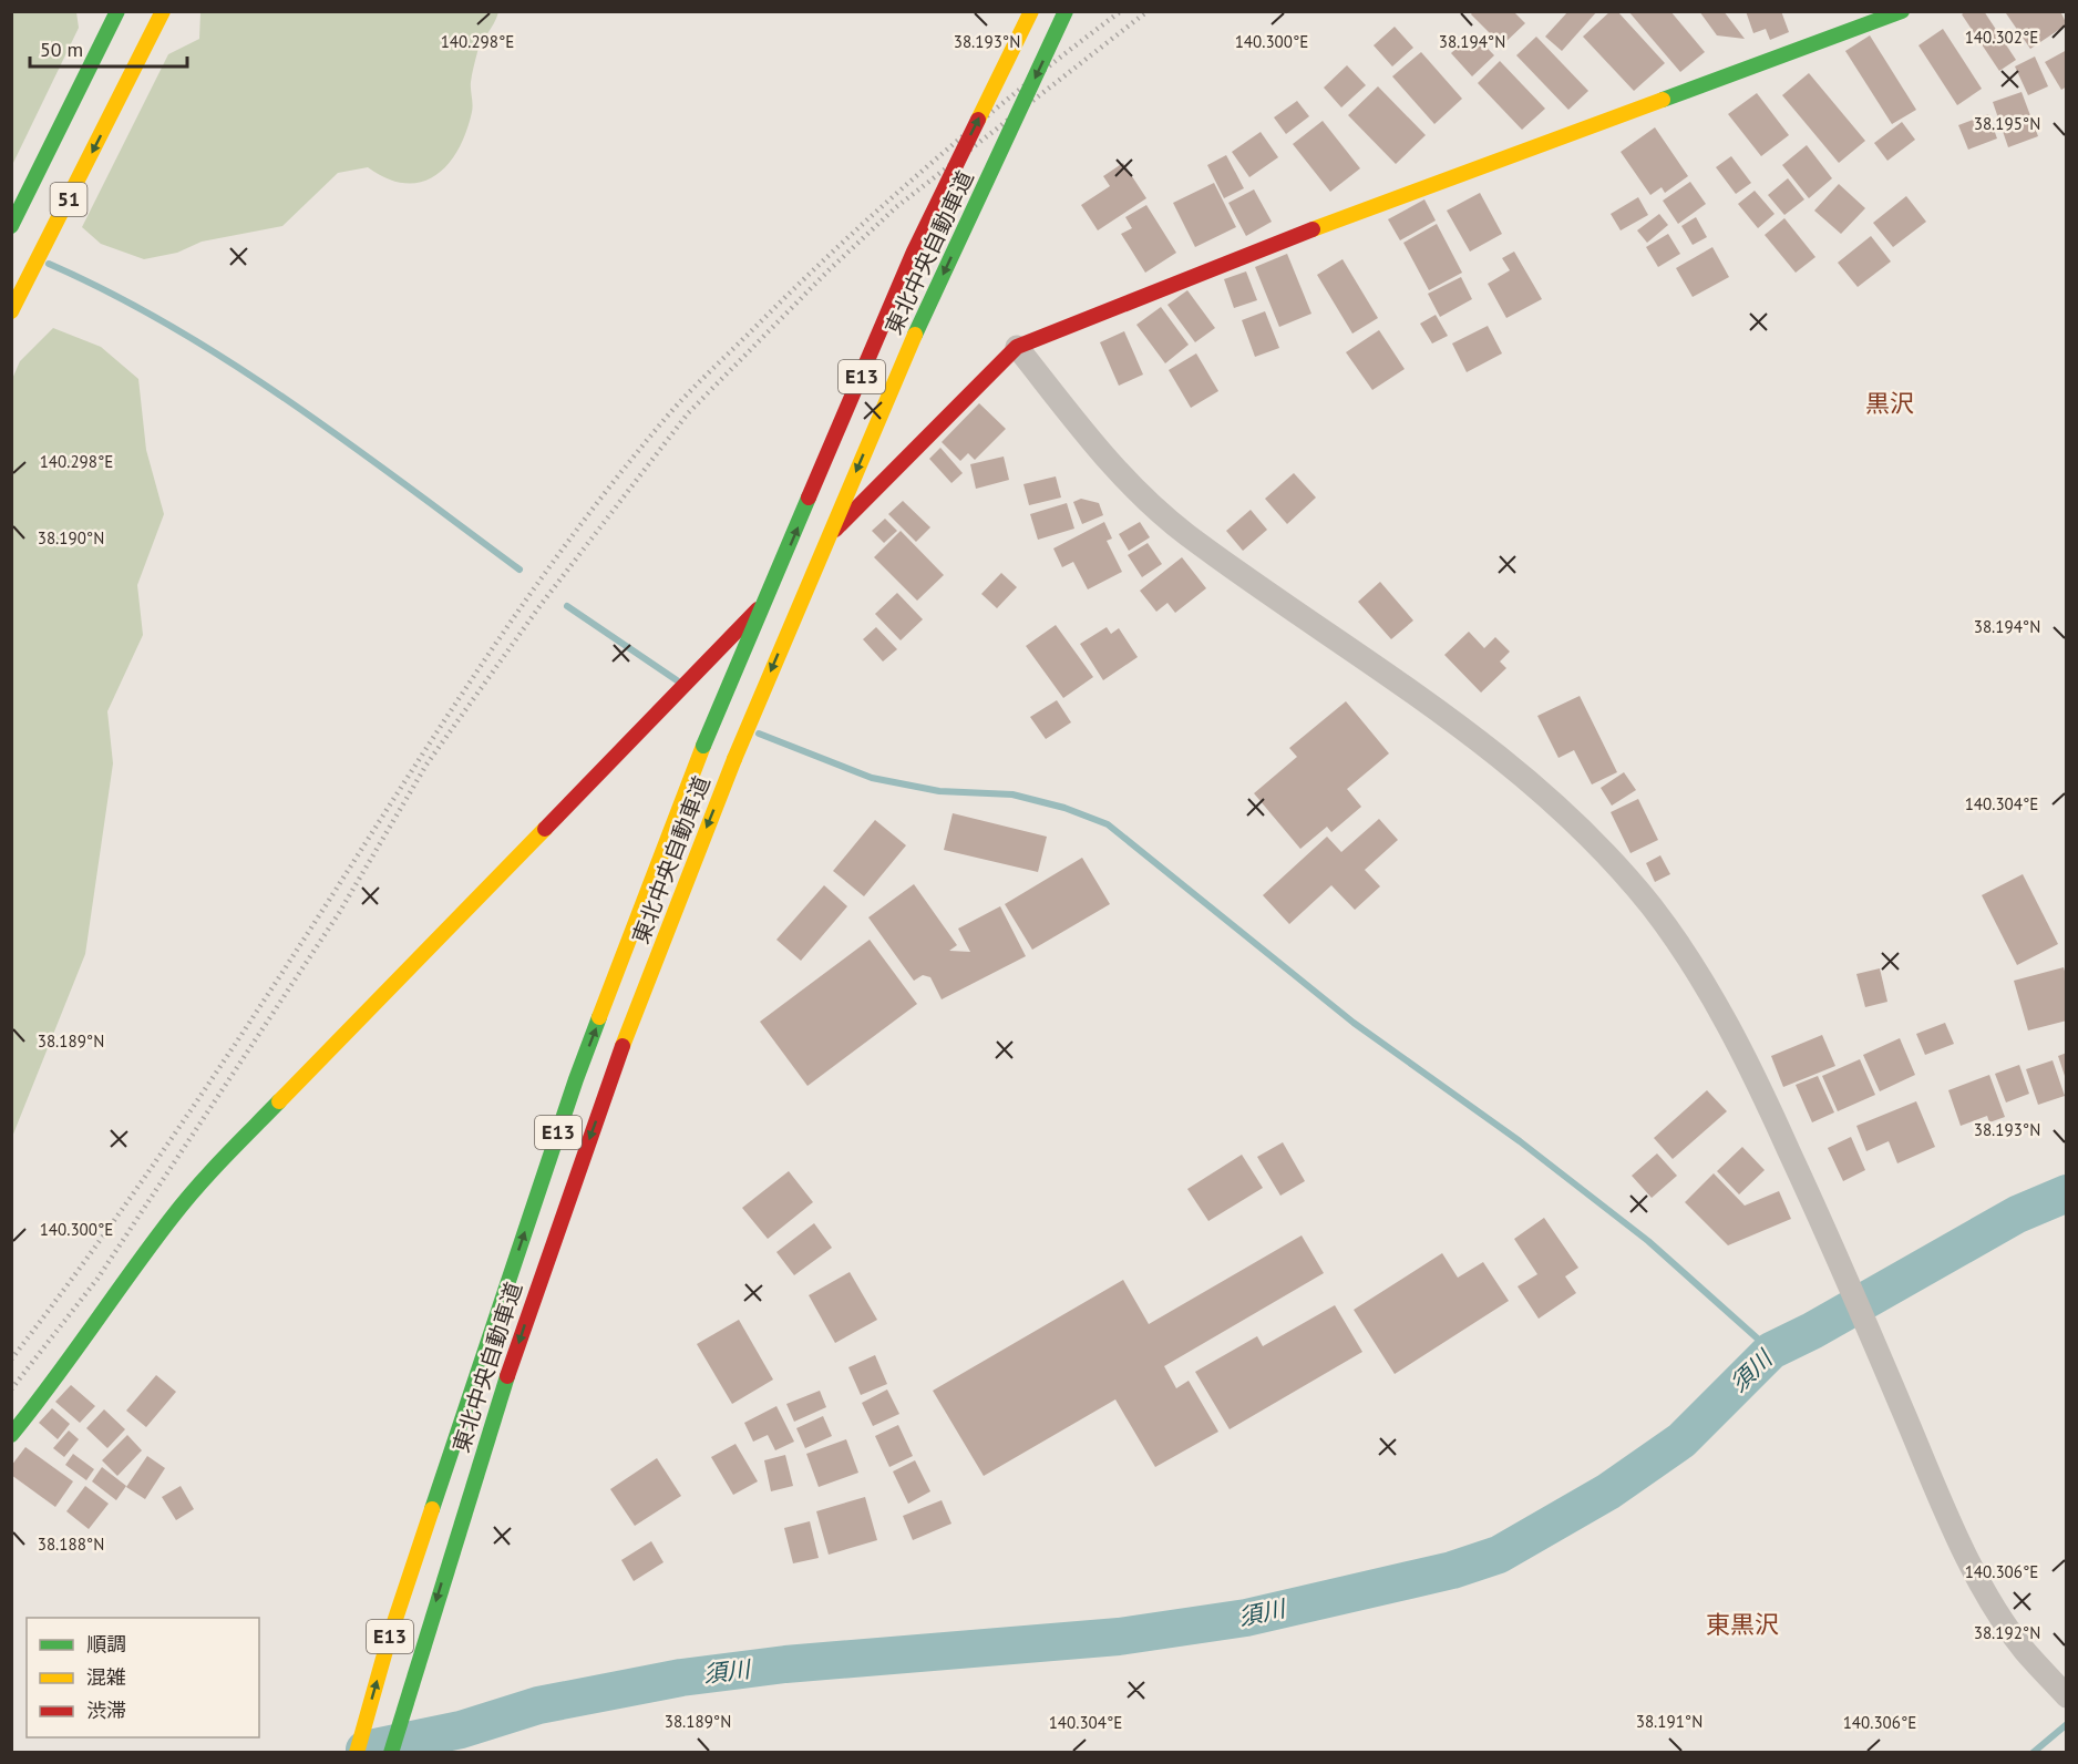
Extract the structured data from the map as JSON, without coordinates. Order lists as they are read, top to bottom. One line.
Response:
{"streets":{"main road":["51","東北中央自動車道","E13"]},"districts":["黒沢","東黒沢"],"water":["須川"],"legend":["順調","混雑","渋滞"],"scale_bar":"50 m","coordinates":["140.302°E","140.298°E","140.300°E","38.193°N","38.194°N","38.195°N","38.190°N","140.304°E","38.189°N","38.188°N","140.306°E","38.192°N","38.191°N"]}
